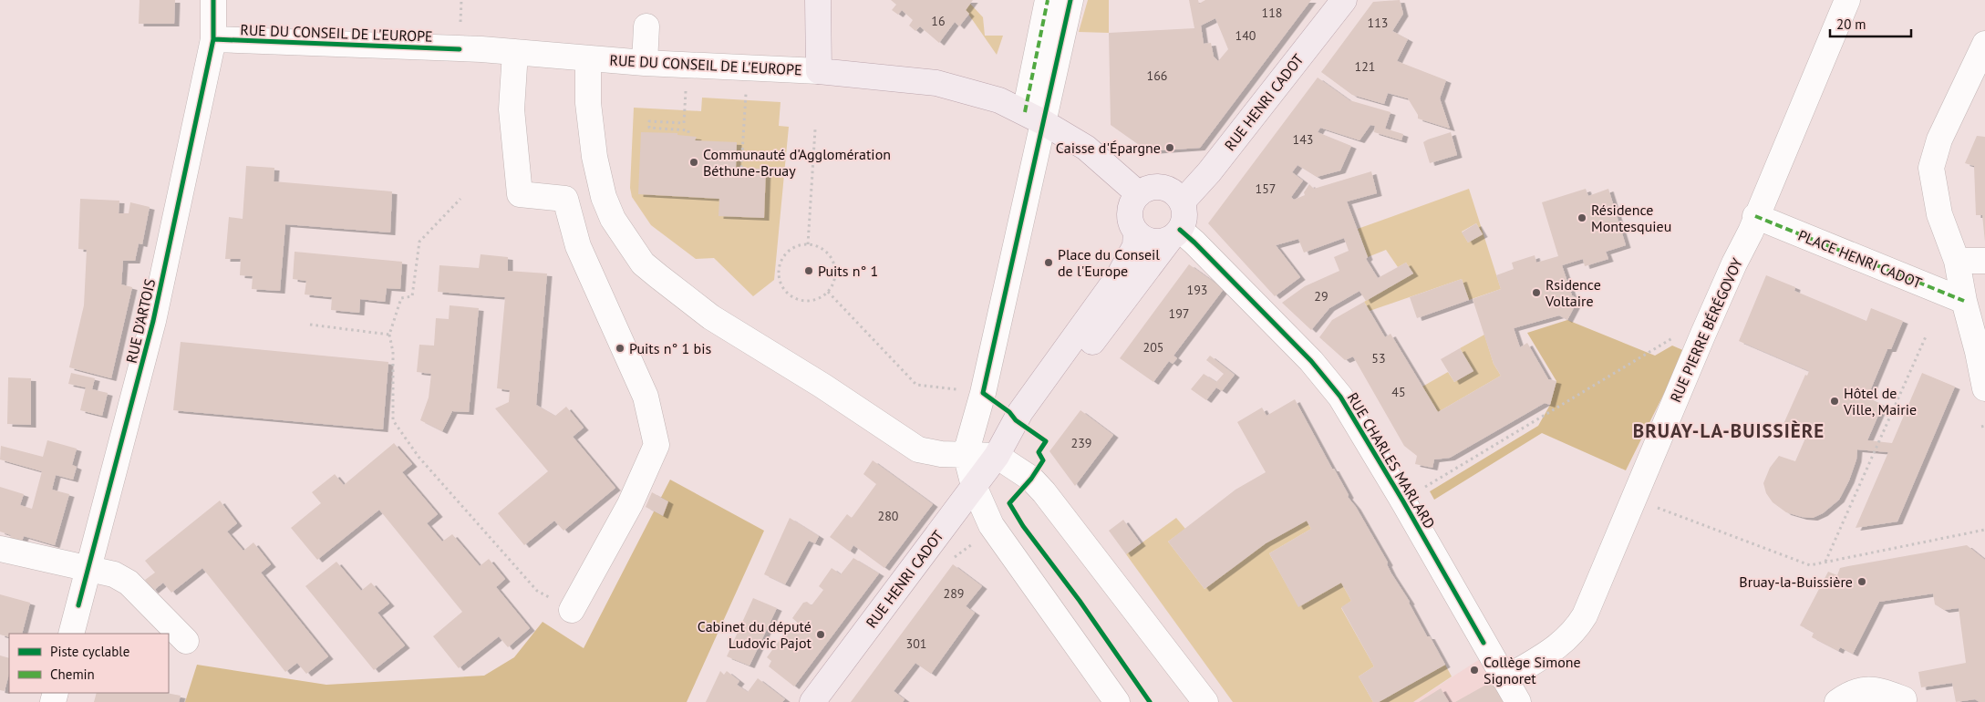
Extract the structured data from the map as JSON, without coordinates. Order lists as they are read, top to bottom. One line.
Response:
{"streets":{"main road":["RUE DU CONSEIL DE L'EUROPE","RUE HENRI CADOT"],"street":["PLACE HENRI CADOT","RUE D'ARTOIS","RUE PIERRE BÉRÉGOVOY","RUE CHARLES MARLARD"]},"crossings":[["RUE DU CONSEIL DE L'EUROPE","RUE HENRI CADOT"],["RUE DU CONSEIL DE L'EUROPE","RUE D'ARTOIS"],["RUE DU CONSEIL DE L'EUROPE","RUE CHARLES MARLARD"],["RUE HENRI CADOT","RUE CHARLES MARLARD"],["PLACE HENRI CADOT","RUE PIERRE BÉRÉGOVOY"],["RUE PIERRE BÉRÉGOVOY","RUE CHARLES MARLARD"]],"districts":["BRUAY-LA-BUISSIÈRE"],"places":["Caisse d'Épargne","Communauté d'Agglomération Béthune-Bruay","Résidence Montesquieu","Place du Conseil de l'Europe","Puits n° 1","Rsidence Voltaire","Puits n° 1 bis","Hôtel de Ville, Mairie","Bruay-la-Buissière","Cabinet du député Ludovic Pajot","Collège Simone Signoret"],"house_numbers":["118","16","113","140","121","166","143","157","193","29","197","205","53","45","239","280","289","301"],"legend":["Piste cyclable","Chemin"],"scale_bar":"20 m"}
